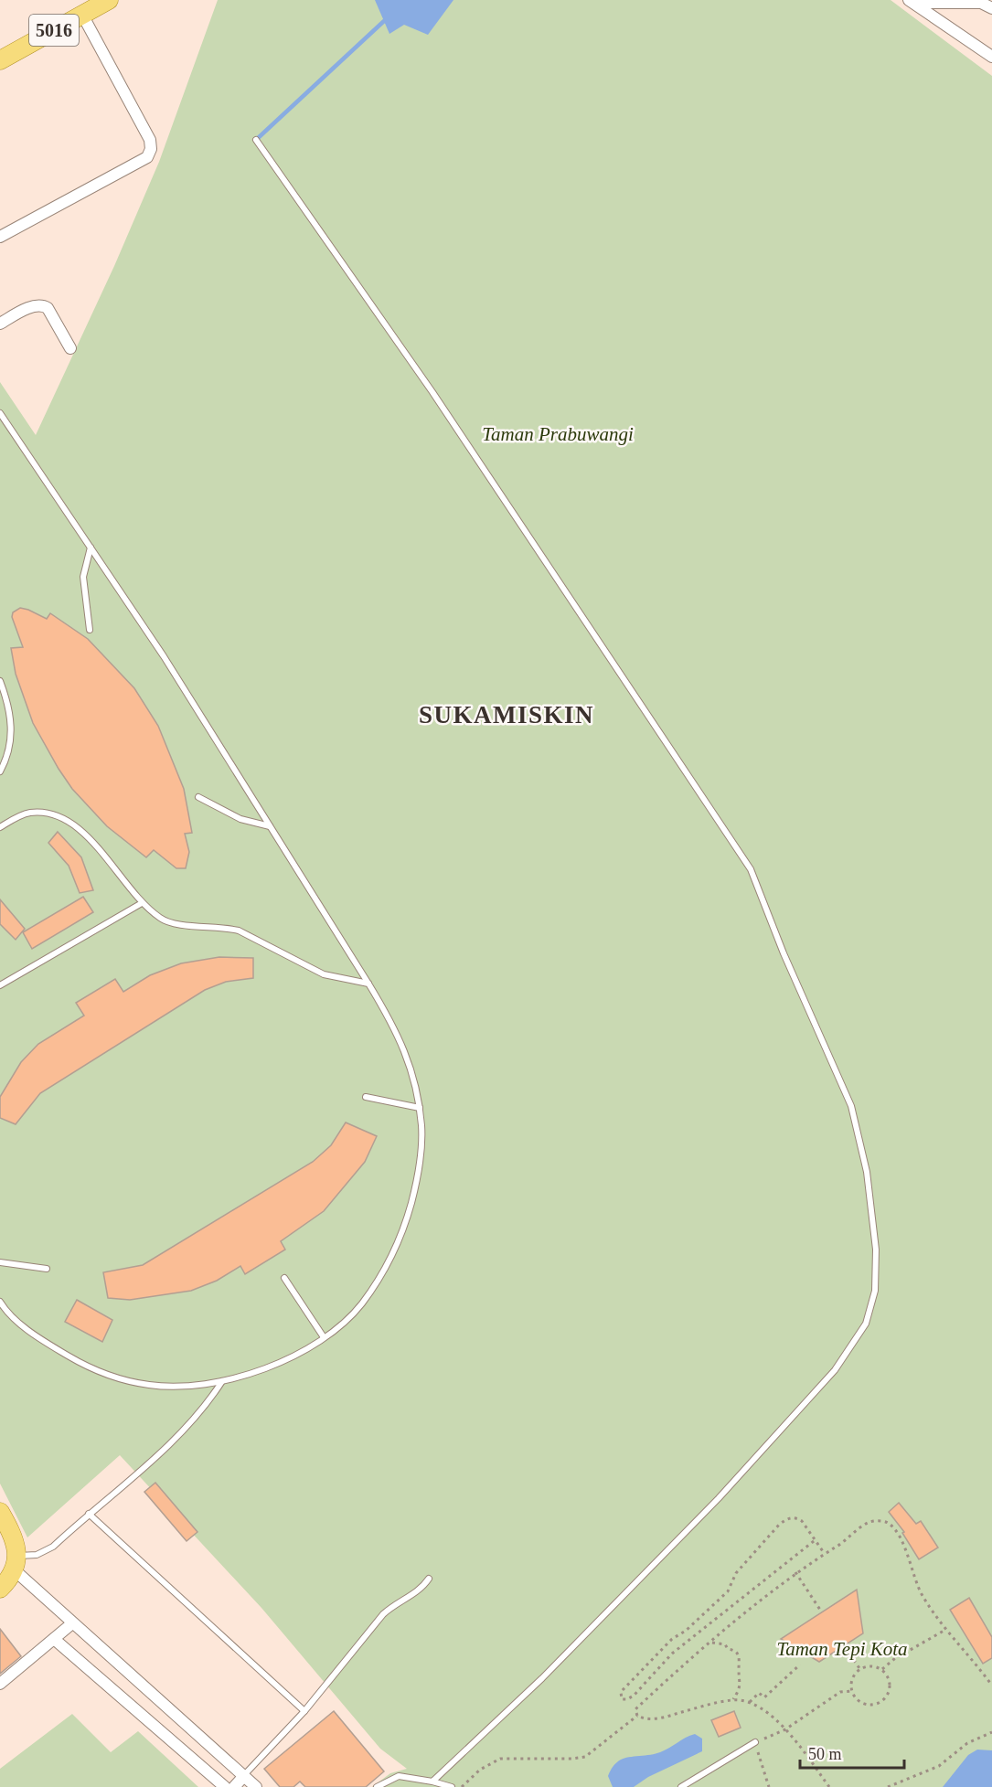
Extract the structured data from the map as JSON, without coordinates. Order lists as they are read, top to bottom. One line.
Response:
{"streets":{"main road":["5016"]},"districts":["SUKAMISKIN"],"parks":["Taman Prabuwangi","Taman Tepi Kota"],"scale_bar":"50 m"}
